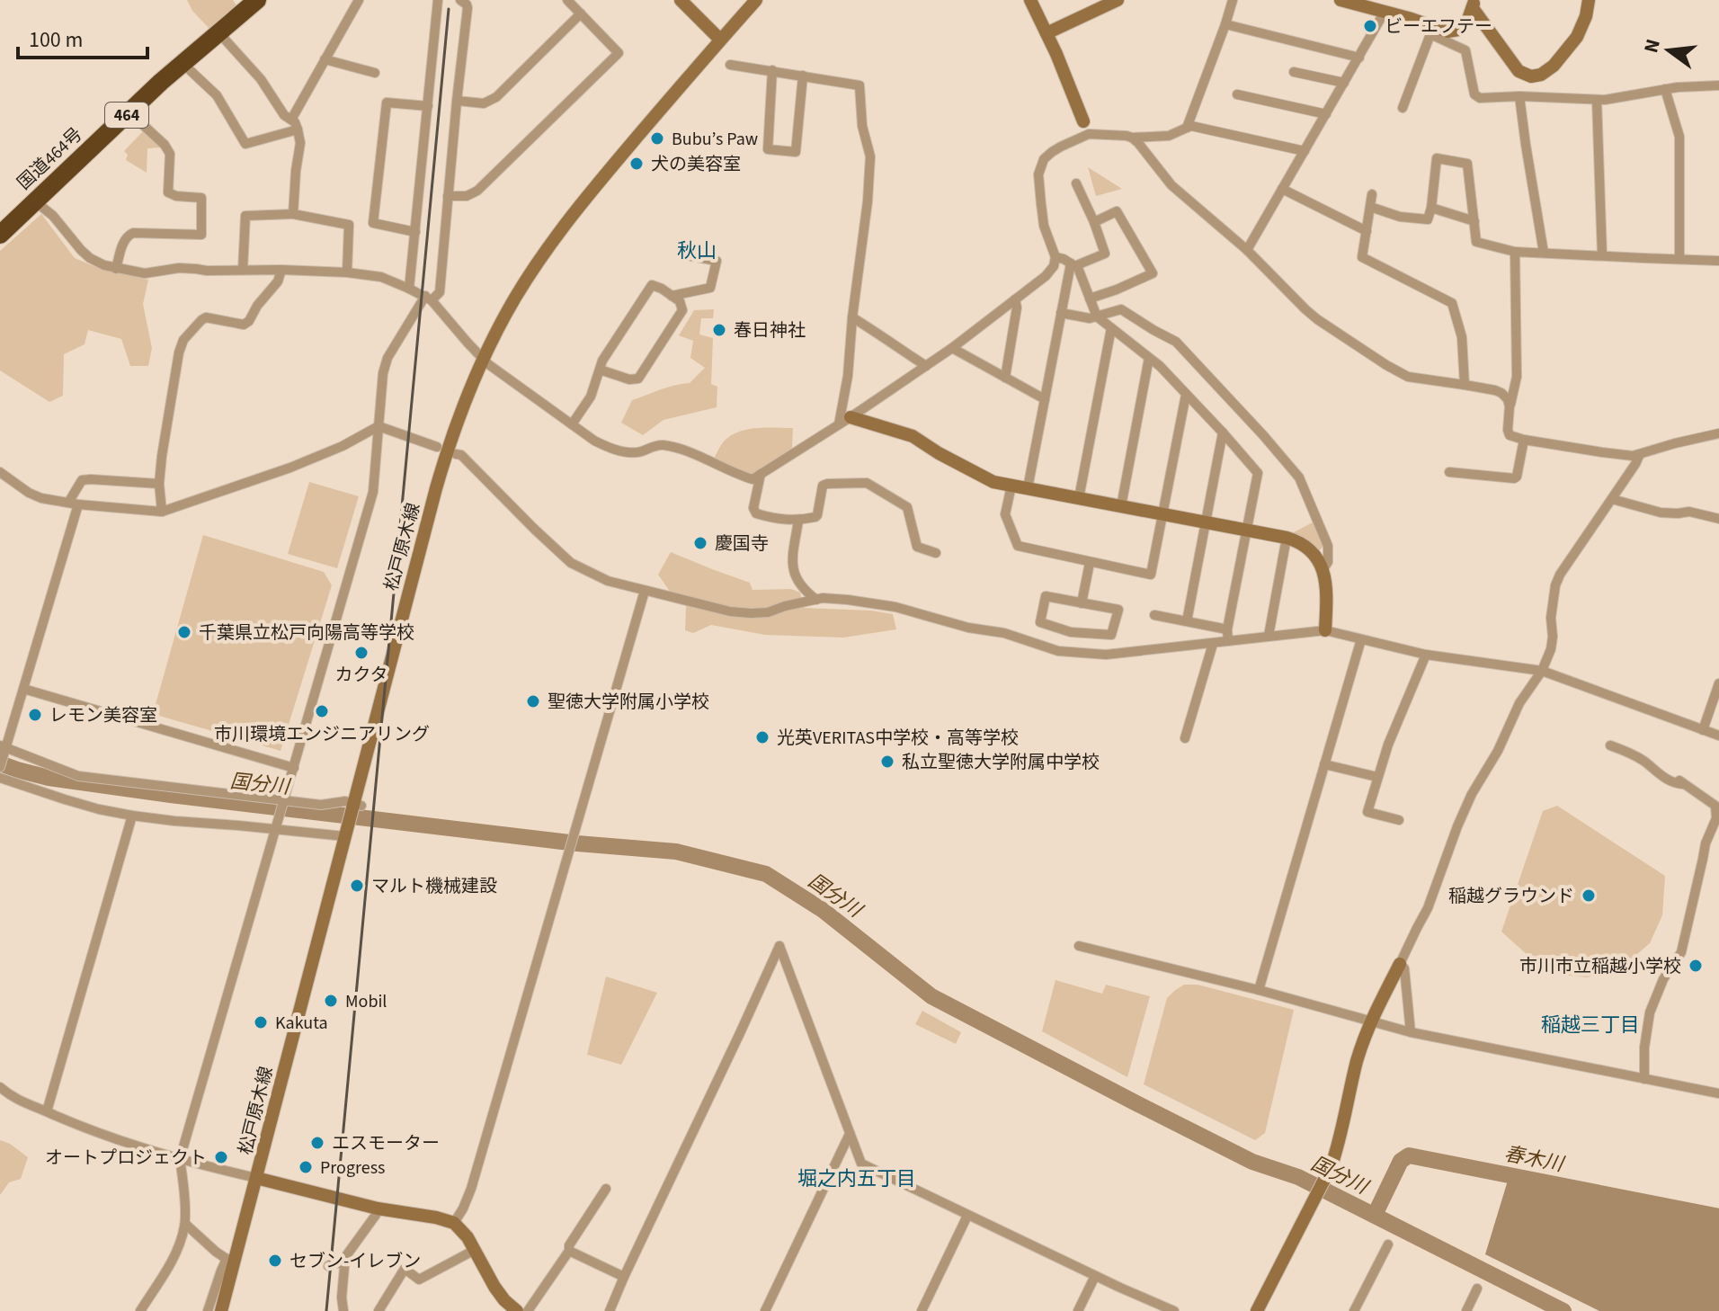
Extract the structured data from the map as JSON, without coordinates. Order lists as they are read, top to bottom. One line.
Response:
{"streets":{"highway":["464","国道464号"],"street":["松戸原木線"]},"districts":["秋山","稲越三丁目","堀之内五丁目"],"water":["国分川","春木川"],"places":["ビーエフテー","Bubu’s Paw","犬の美容室","春日神社","慶国寺","千葉県立松戸向陽高等学校","カクタ","聖徳大学附属小学校","市川環境エンジニアリング","レモン美容室","光英VERITAS中学校・高等学校","私立聖徳大学附属中学校","マルト機械建設","稲越グラウンド","市川市立稲越小学校","Mobil","Kakuta","エスモーター","オートプロジェクト","Progress","セブン-イレブン"],"scale_bar":"100 m","north":"left"}
